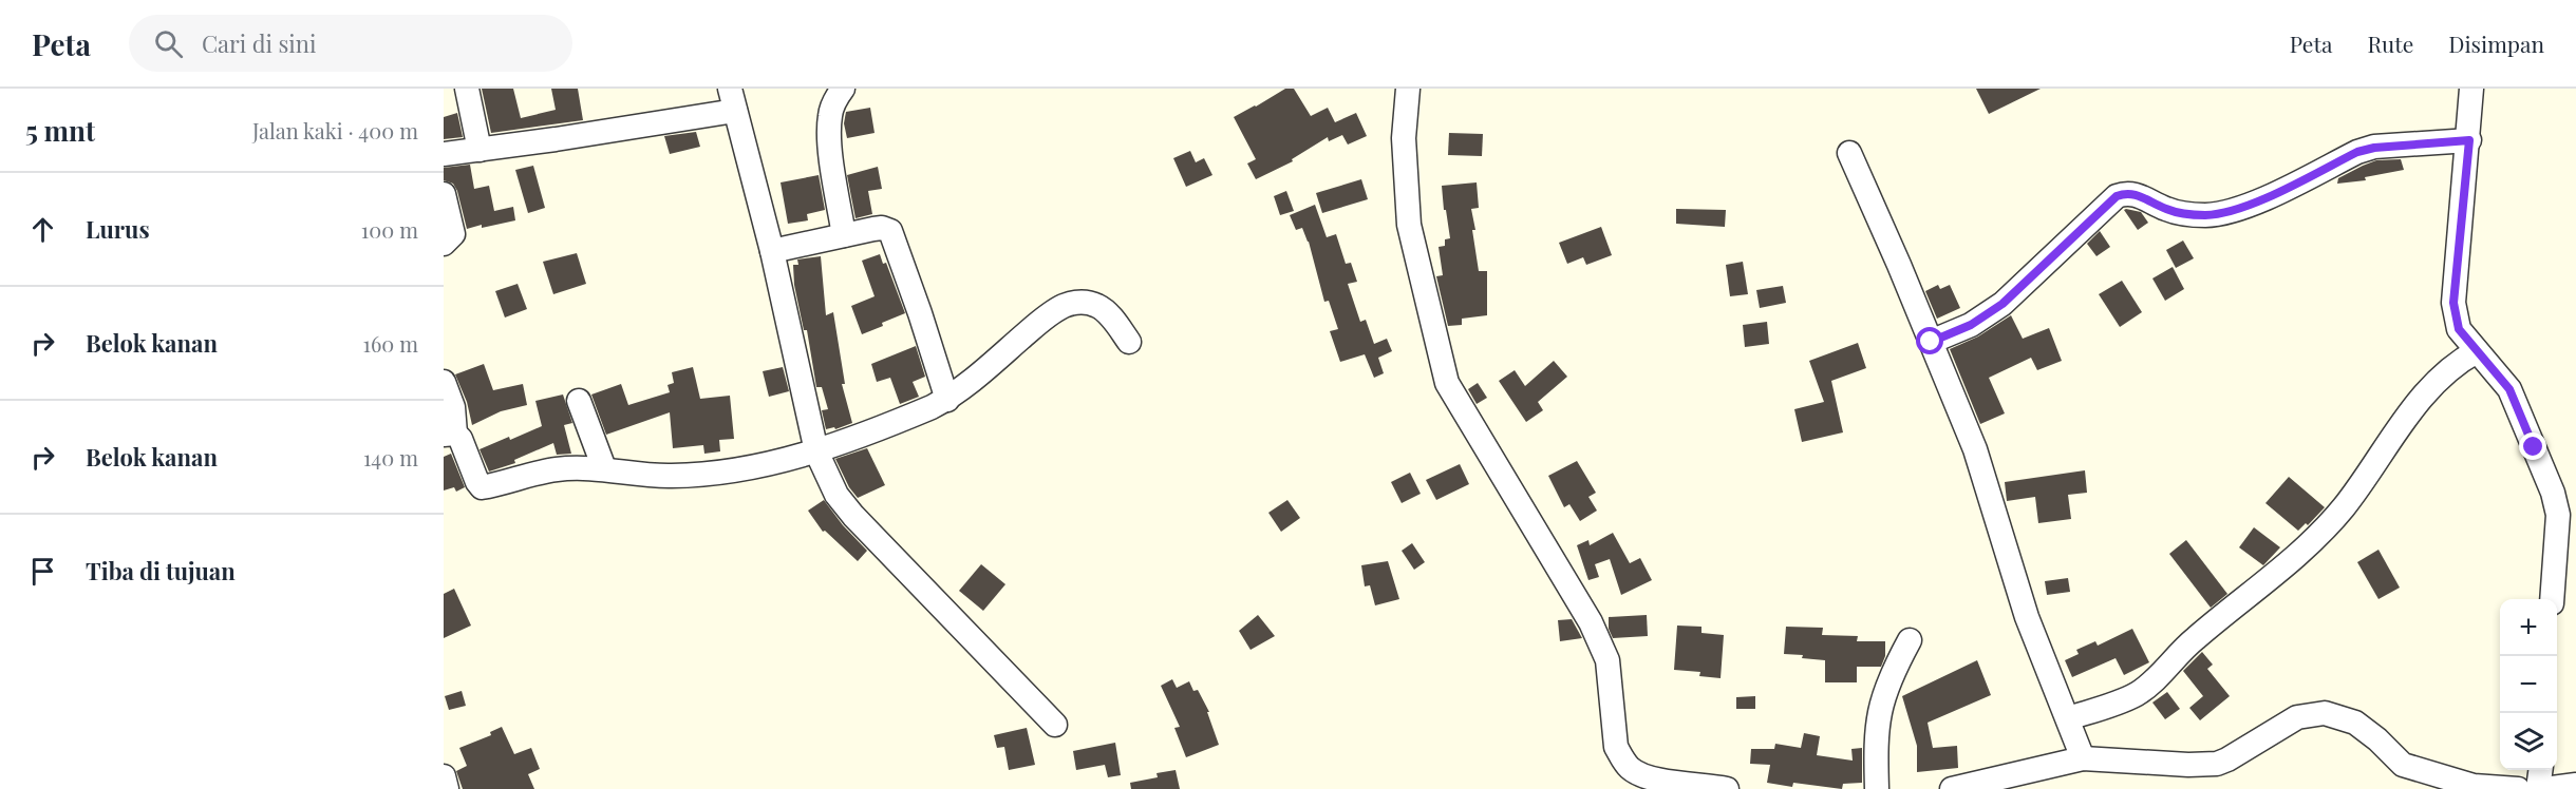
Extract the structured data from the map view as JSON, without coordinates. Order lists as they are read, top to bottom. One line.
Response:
{"page":{"header":"Peta","search":"Cari di sini","nav":["Peta","Rute","Disimpan"],"heading":["5 mnt","Jalan kaki · 400 m"],"list":[["Lurus","100 m"],["Belok kanan","160 m"],["Belok kanan","140 m"],"Tiba di tujuan"],"map_buttons":["+","−"]}}
